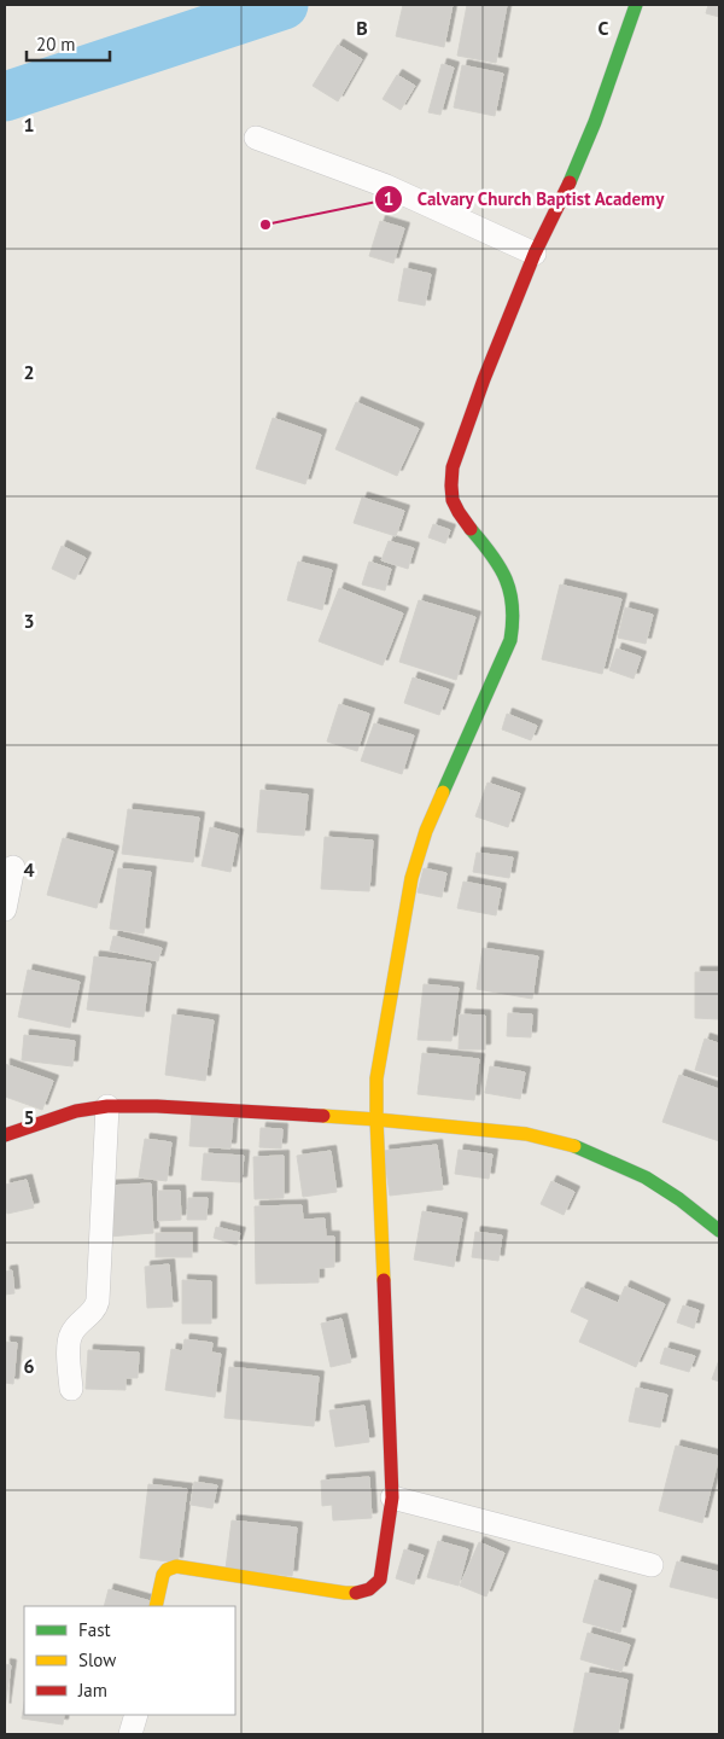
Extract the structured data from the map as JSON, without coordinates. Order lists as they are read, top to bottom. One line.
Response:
{"places":["Calvary Church Baptist Academy"],"legend":["Fast","Slow","Jam"],"scale_bar":"20 m","grid":{"columns":["B","C"],"rows":["1","2","3","4","5","6"]}}
